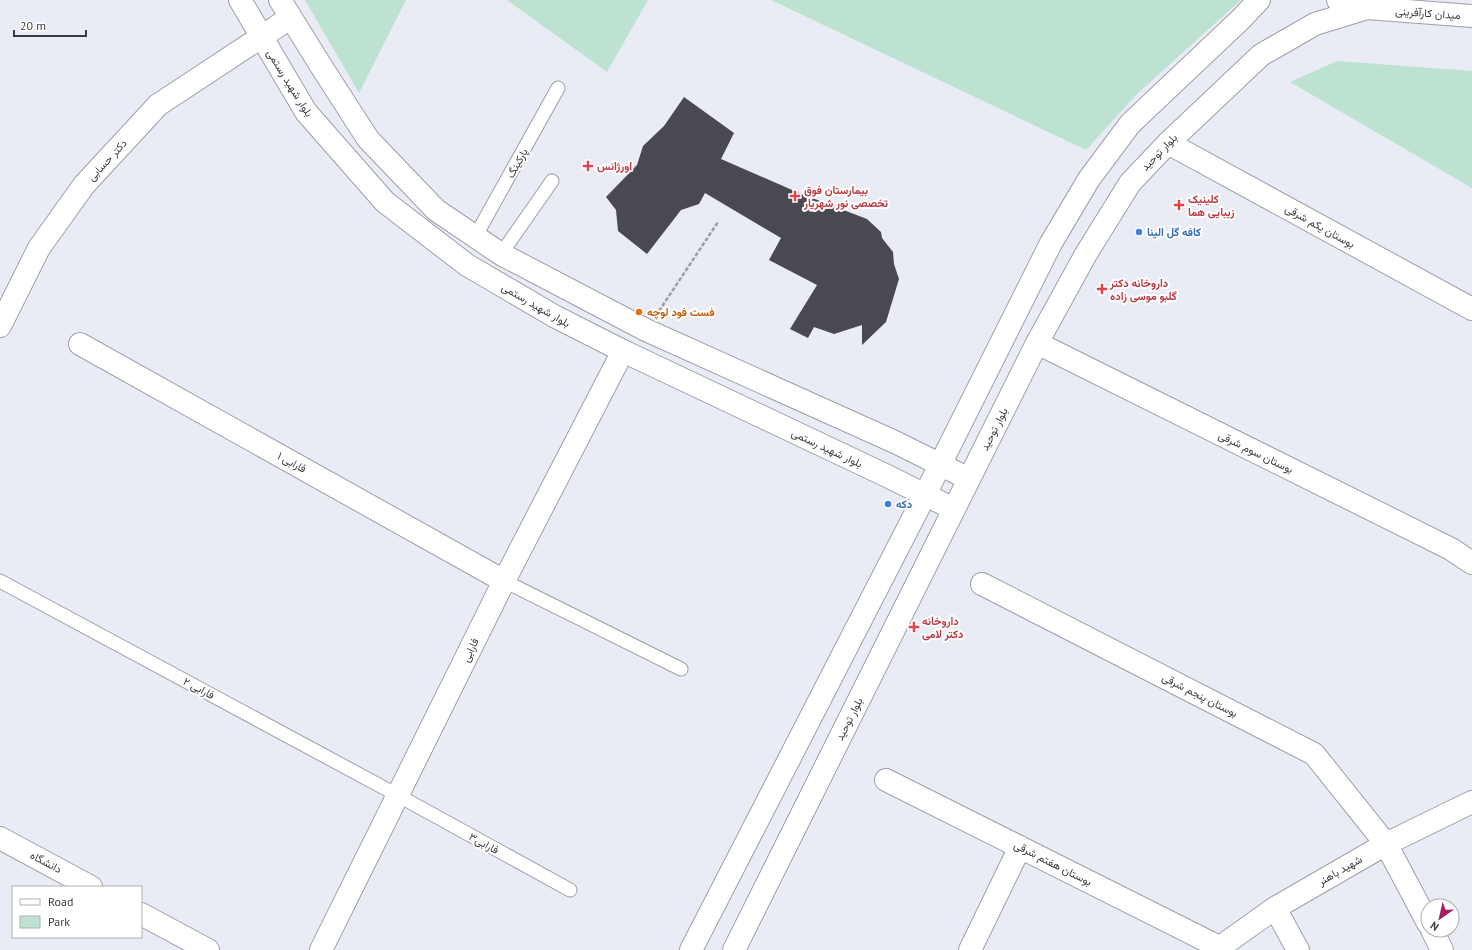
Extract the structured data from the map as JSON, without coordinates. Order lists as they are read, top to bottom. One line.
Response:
{"streets":{"street":["میدان کارآفرینی","بلوار شهید رستمی","بلوار توحید","دکتر حسابی","بوستان یکم شرقی","بوستان سوم شرقی","فارابی ۱","فارابی","بوستان پنجم شرقی","دانشگاه","بوستان هفتم شرقی","شهید باهنر"],"lane":["پارکینگ","فارابی ۲","فارابی۳"]},"crossings":[["میدان کارآفرینی","بلوار توحید"],["بلوار شهید رستمی","بلوار توحید"],["بلوار شهید رستمی","دکتر حسابی"],["بلوار شهید رستمی","فارابی"],["بلوار توحید","بوستان یکم شرقی"],["بلوار توحید","بوستان سوم شرقی"],["فارابی ۱","فارابی"],["فارابی","فارابی ۲"],["فارابی","فارابی۳"],["فارابی ۲","فارابی۳"],["بوستان پنجم شرقی","شهید باهنر"],["بوستان هفتم شرقی","شهید باهنر"]],"places":{"health":["اورژانس","بیمارستان فوق تخصصی نور شهریار","کلینیک زیبایی هما","داروخانه دکتر گلبو موسی زاده","داروخانه دکتر لامی"],"other":["کافه گل الینا","فست فود لوچه","دکه"]},"legend":["Road","Park"],"scale_bar":"20 m","north":"bottom left"}
